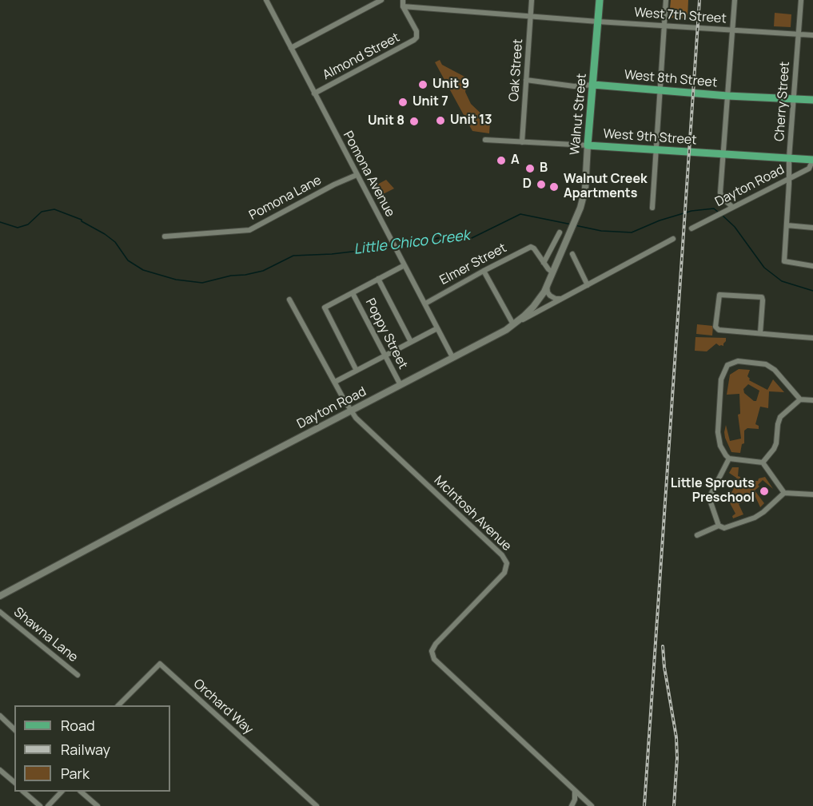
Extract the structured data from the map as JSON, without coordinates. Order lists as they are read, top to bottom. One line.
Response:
{"streets":{"main road":["West 8th Street","Walnut Street","West 9th Street"],"street":["West 7th Street","Almond Street","Oak Street","Cherry Street","Pomona Avenue","Dayton Road","Pomona Lane","Elmer Street","Poppy Street","McIntosh Avenue","Shawna Lane","Orchard Way"]},"crossings":[["West 7th Street","Almond Street"],["West 7th Street","Oak Street"],["West 7th Street","Cherry Street"],["West 7th Street","Walnut Street"],["Almond Street","Pomona Avenue"],["Oak Street","West 8th Street"],["Oak Street","West 9th Street"],["West 8th Street","Cherry Street"],["West 8th Street","Walnut Street"],["Cherry Street","West 9th Street"],["Cherry Street","Dayton Road"],["Walnut Street","West 9th Street"],["Walnut Street","Dayton Road"],["West 9th Street","Dayton Road"],["Pomona Avenue","Dayton Road"],["Pomona Avenue","Pomona Lane"],["Pomona Avenue","Elmer Street"],["Dayton Road","Poppy Street"],["Dayton Road","McIntosh Avenue"]],"water":["Little Chico Creek"],"places":["Unit 9","Unit 7","Unit 13","Unit 8","A","B","D","Walnut Creek Apartments","Little Sprouts Preschool"],"legend":["Road","Railway","Park"]}
